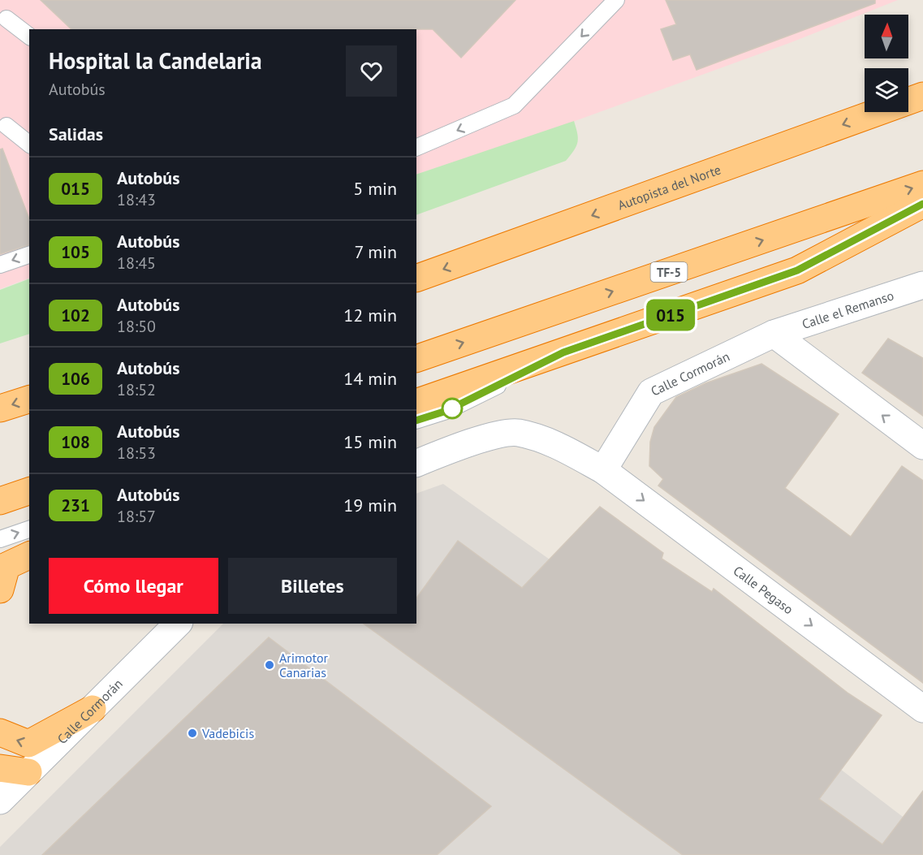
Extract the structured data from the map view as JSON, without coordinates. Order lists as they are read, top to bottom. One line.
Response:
{"streets":{"highway":["Autopista del Norte","TF-5"],"street":["Calle el Remanso","Calle Cormorán","Calle Pegaso"]},"crossings":[["Calle el Remanso","Calle Cormorán"],["Calle Cormorán","Calle Pegaso"]],"places":["Arimotor Canarias","Vadebicis"],"lines":["bus line 015"],"north":"top","page":{"on_map":"015","heading":[["Hospital la Candelaria","Autobús"],"Salidas"],"list":[{"mark":"015","name":"Autobús","note":"18:43","value":"5 min"},{"mark":"105","name":"Autobús","note":"18:45","value":"7 min"},{"mark":"102","name":"Autobús","note":"18:50","value":"12 min"},{"mark":"106","name":"Autobús","note":"18:52","value":"14 min"},{"mark":"108","name":"Autobús","note":"18:53","value":"15 min"},{"mark":"231","name":"Autobús","note":"18:57","value":"19 min"}],"buttons":["Cómo llegar","Billetes"]}}
